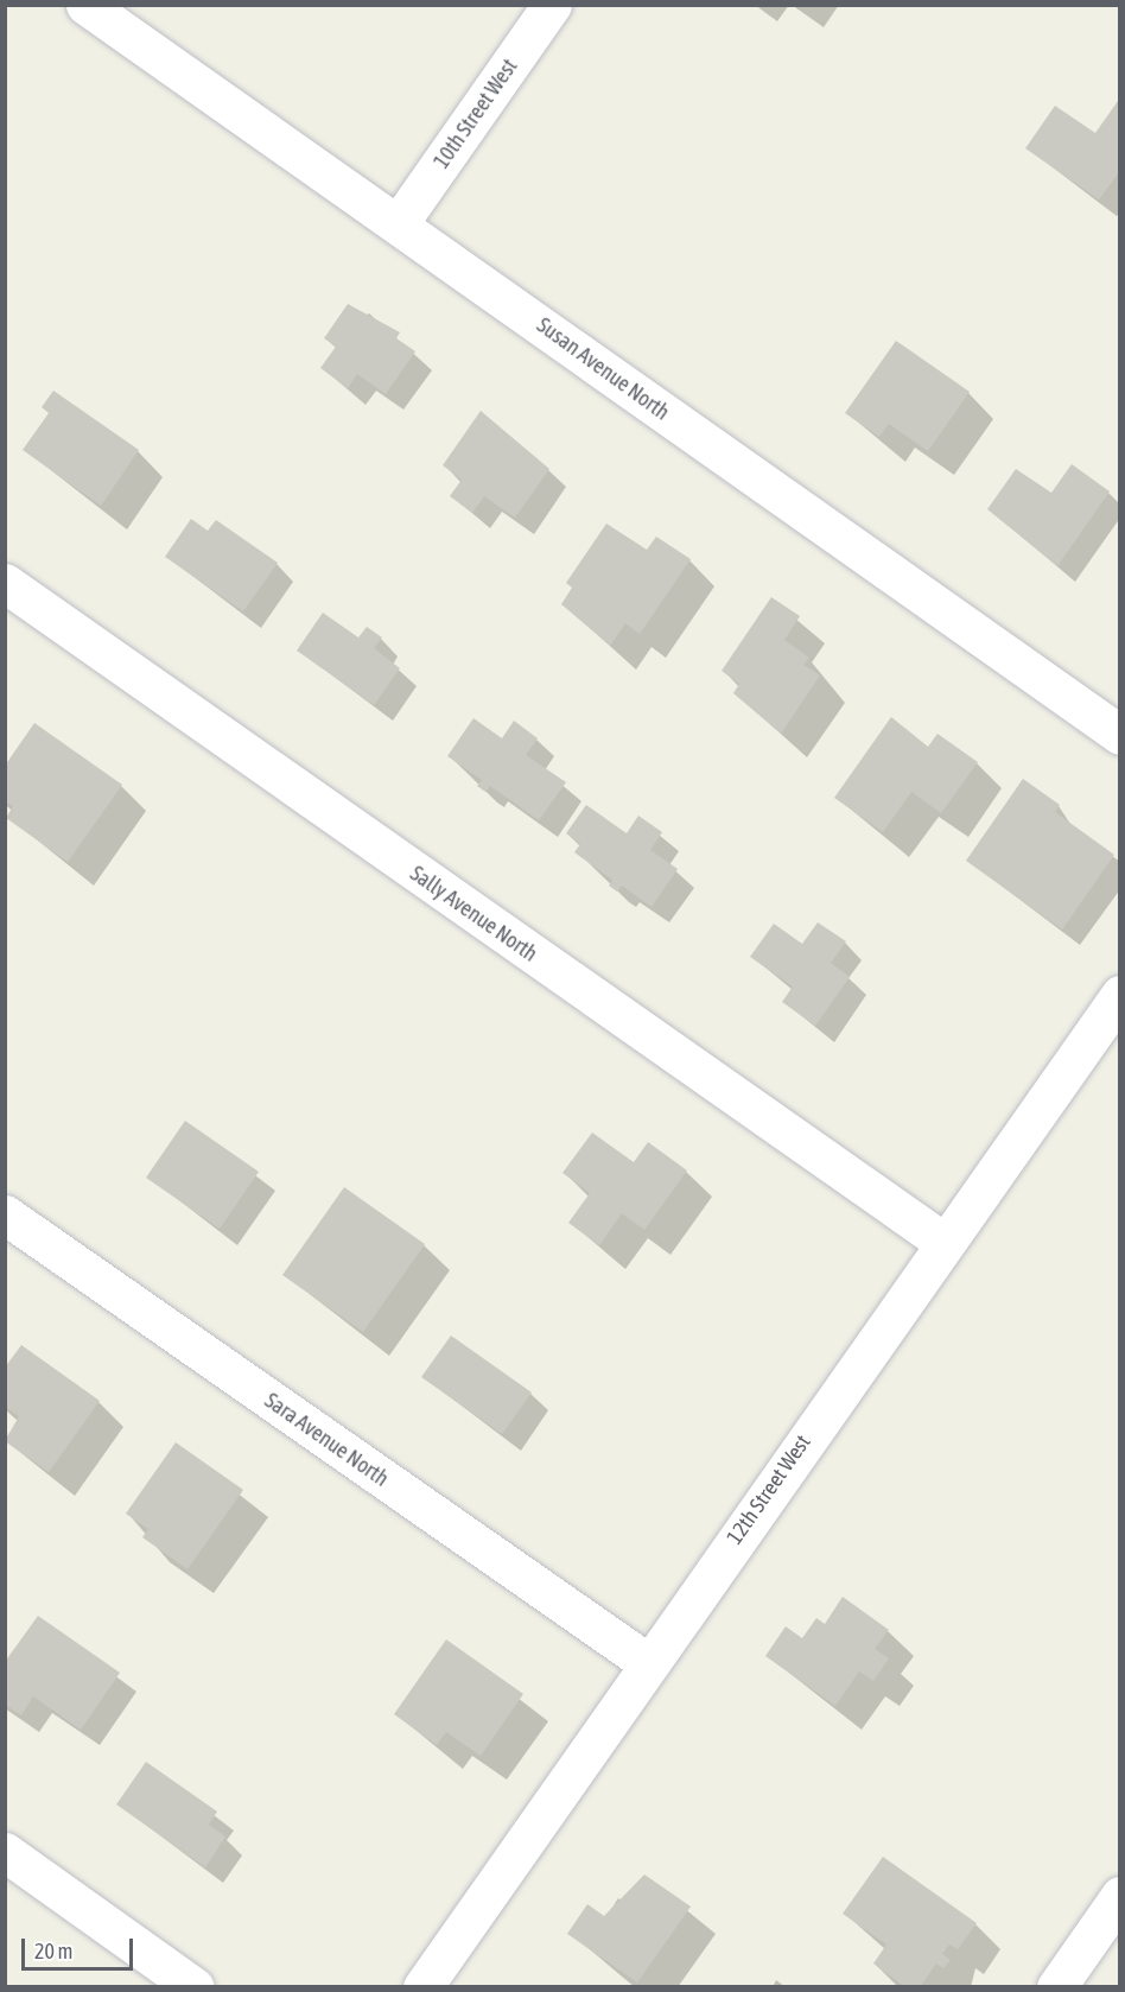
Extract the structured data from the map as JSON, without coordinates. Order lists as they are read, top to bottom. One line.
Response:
{"streets":{"street":["10th Street West","Susan Avenue North","Sally Avenue North","Sara Avenue North","12th Street West"]},"crossings":[["10th Street West","Susan Avenue North"],["Sally Avenue North","12th Street West"],["Sara Avenue North","12th Street West"]],"scale_bar":"20 m"}
